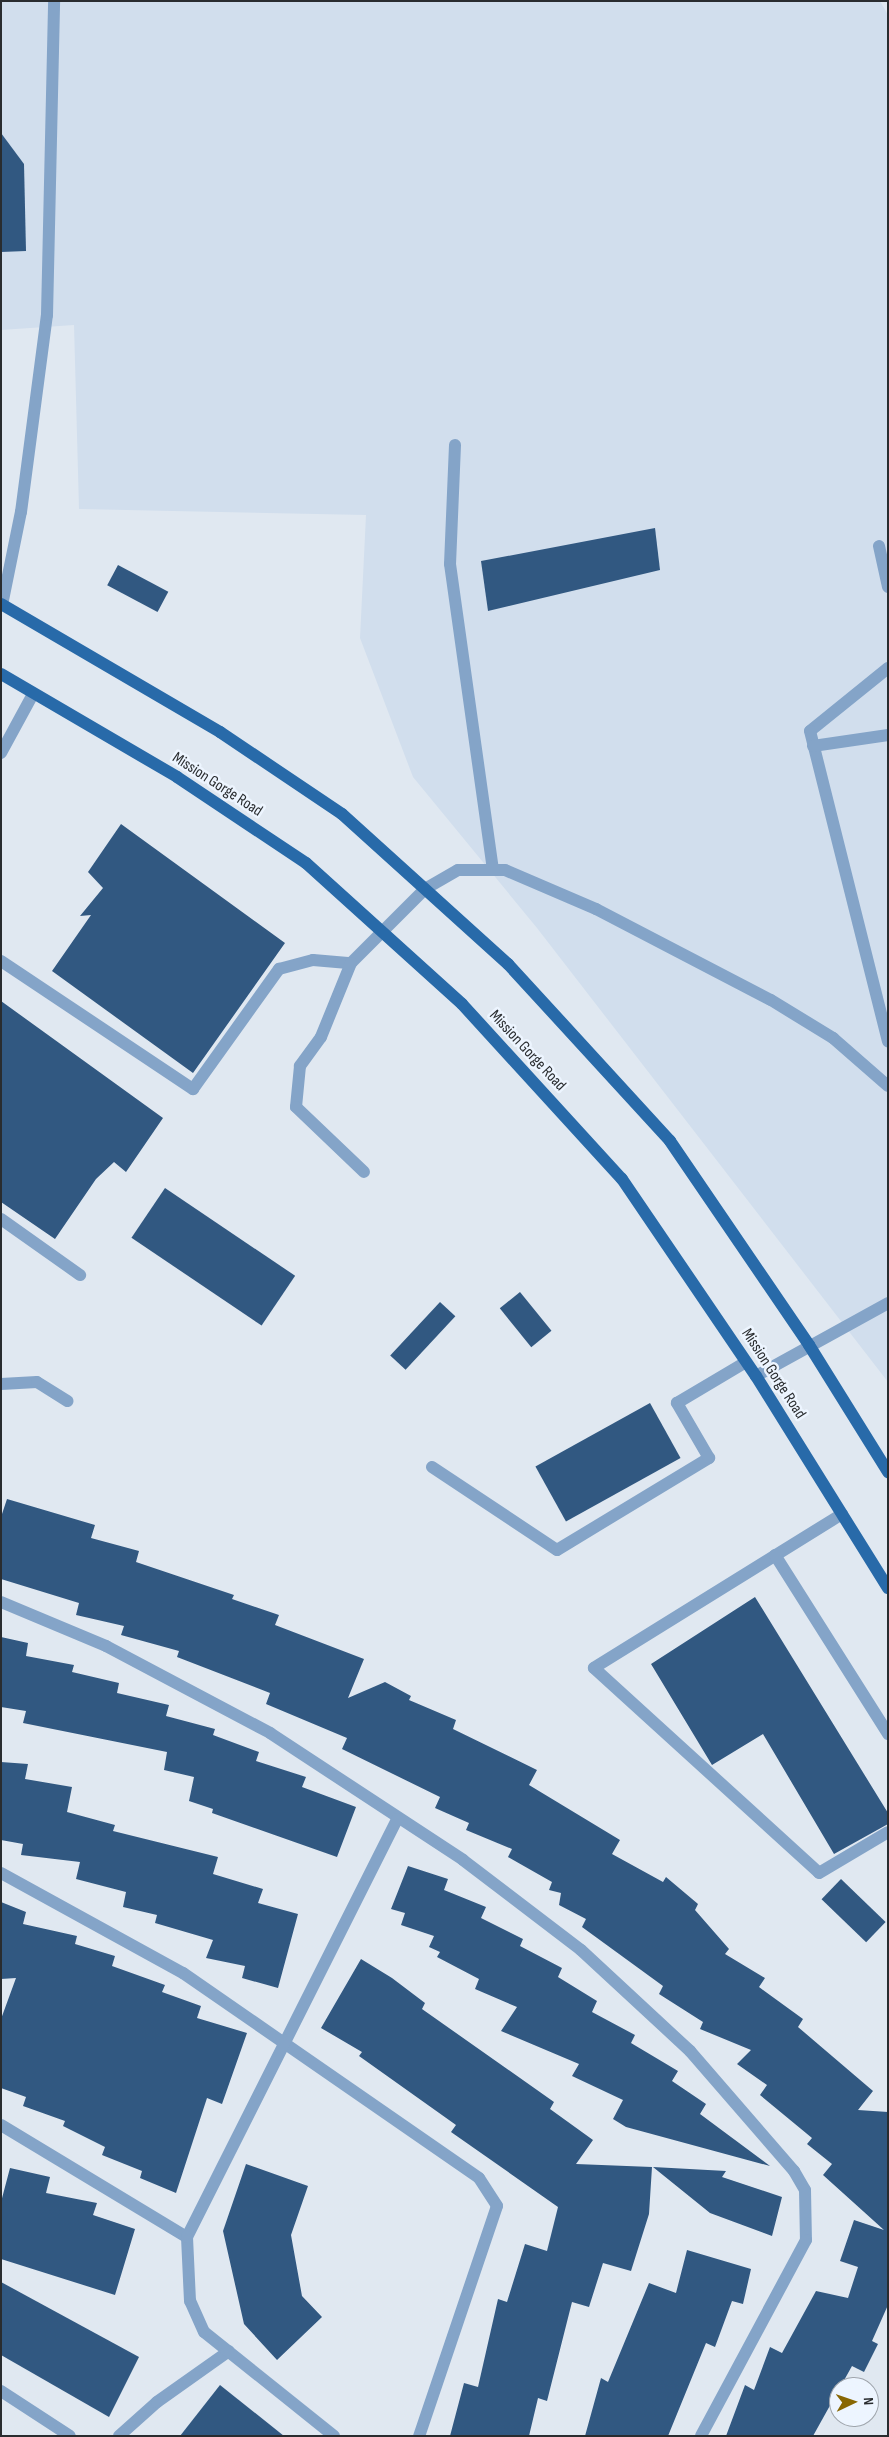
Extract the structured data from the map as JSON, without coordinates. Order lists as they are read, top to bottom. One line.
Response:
{"streets":{"main road":["Mission Gorge Road"]},"north":"right"}
